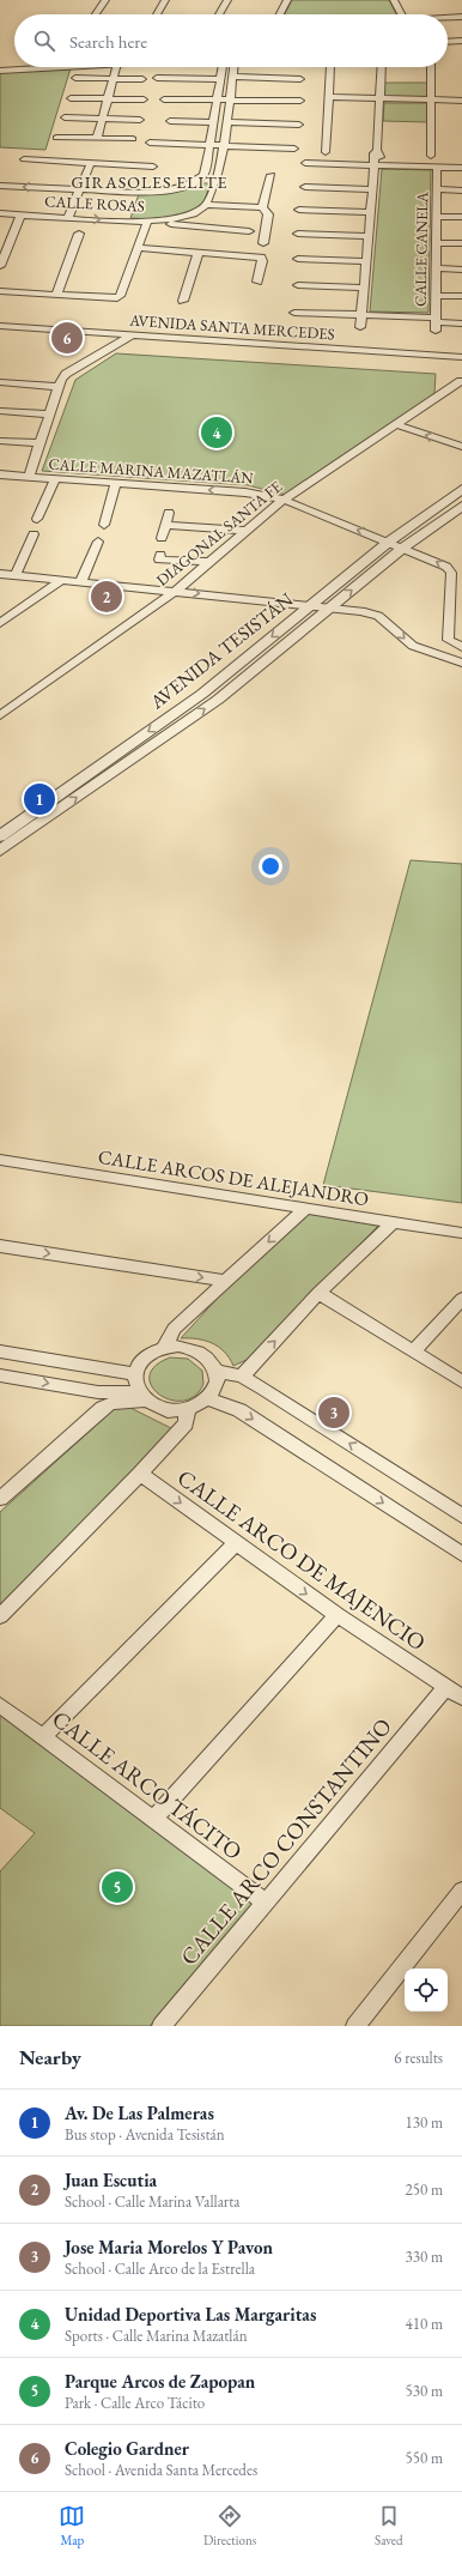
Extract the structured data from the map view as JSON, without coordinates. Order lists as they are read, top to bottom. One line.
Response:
{"streets":{"street":["CALLE ROSAS","CALLE CANELA","AVENIDA SANTA MERCEDES","CALLE MARINA MAZATLÁN","DIAGONAL SANTA FE","AVENIDA TESISTÁN","CALLE ARCOS DE ALEJANDRO","CALLE ARCO DE MAJENCIO","CALLE ARCO TÁCITO","CALLE ARCO CONSTANTINO"]},"crossings":[["CALLE MARINA MAZATLÁN","DIAGONAL SANTA FE"],["CALLE MARINA MAZATLÁN","AVENIDA TESISTÁN"],["CALLE ARCO DE MAJENCIO","CALLE ARCO CONSTANTINO"],["CALLE ARCO TÁCITO","CALLE ARCO CONSTANTINO"]],"districts":["GIRASOLES ELITE"],"page":{"search":"Search here","pins":["6","4","2","1","3","5"],"heading":["Nearby","6 results"],"list":[{"mark":"1","name":"Av. De Las Palmeras","note":"Bus stop · Avenida Tesistán","value":"130 m"},{"mark":"2","name":"Juan Escutia","note":"School · Calle Marina Vallarta","value":"250 m"},{"mark":"3","name":"Jose Maria Morelos Y Pavon","note":"School · Calle Arco de la Estrella","value":"330 m"},{"mark":"4","name":"Unidad Deportiva Las Margaritas","note":"Sports · Calle Marina Mazatlán","value":"410 m"},{"mark":"5","name":"Parque Arcos de Zapopan","note":"Park · Calle Arco Tácito","value":"530 m"},{"mark":"6","name":"Colegio Gardner","note":"School · Avenida Santa Mercedes","value":"550 m"}],"nav":["Map","Directions","Saved"]}}
